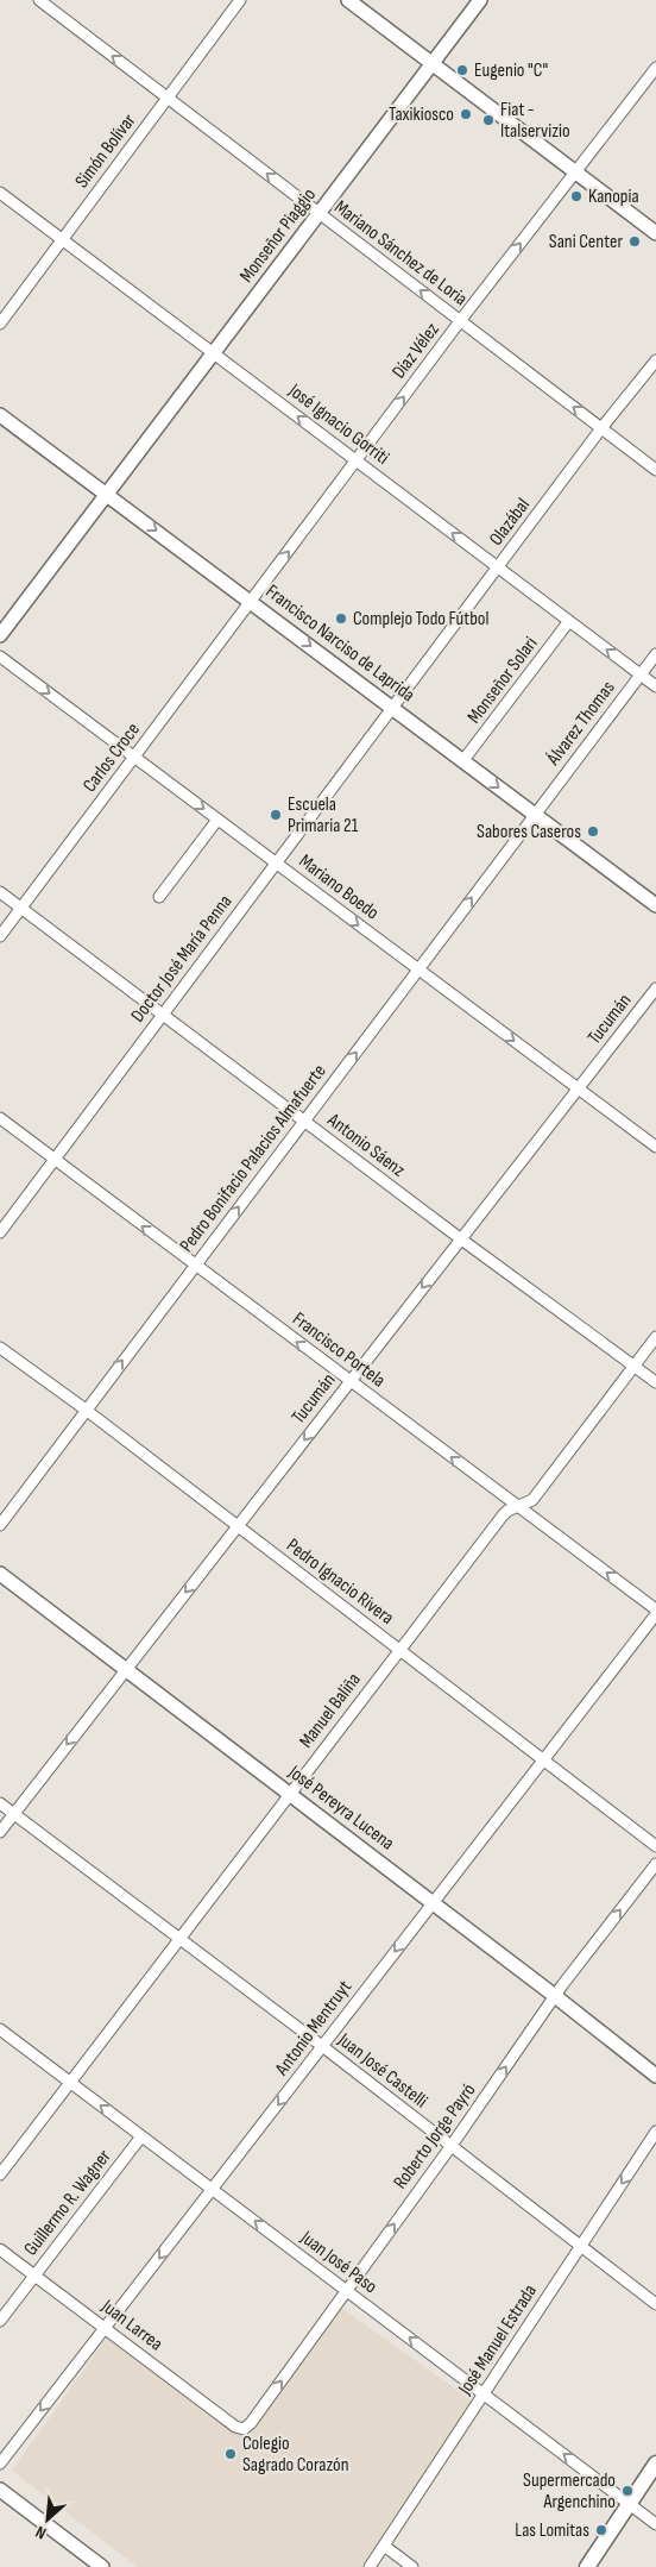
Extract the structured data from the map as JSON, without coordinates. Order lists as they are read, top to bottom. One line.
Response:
{"streets":{"street":["Simón Bolívar","Monseñor Piaggio","Mariano Sánchez de Loria","Díaz Vélez","José Ignacio Gorriti","Olazábal","Francisco Narciso de Laprida","Monseñor Solari","Álvarez Thomas","Carlos Croce","Mariano Boedo","Doctor José María Penna","Tucumán","Antonio Sáenz","Pedro Bonifacio Palacios Almafuerte","Francisco Portela","Pedro Ignacio Rivera","Manuel Baliña","José Pereyra Lucena","Antonio Mentruyt","Juan José Castelli","Roberto Jorge Payró","Guillermo R. Wagner","Juan José Paso","Juan Larrea","José Manuel Estrada"]},"crossings":[["Simón Bolívar","Mariano Sánchez de Loria"],["Simón Bolívar","José Ignacio Gorriti"],["Monseñor Piaggio","Mariano Sánchez de Loria"],["Monseñor Piaggio","José Ignacio Gorriti"],["Monseñor Piaggio","Francisco Narciso de Laprida"],["Mariano Sánchez de Loria","Díaz Vélez"],["Mariano Sánchez de Loria","Olazábal"],["Díaz Vélez","José Ignacio Gorriti"],["Díaz Vélez","Francisco Narciso de Laprida"],["Díaz Vélez","Carlos Croce"],["José Ignacio Gorriti","Olazábal"],["José Ignacio Gorriti","Monseñor Solari"],["José Ignacio Gorriti","Álvarez Thomas"],["Olazábal","Francisco Narciso de Laprida"],["Olazábal","Doctor José María Penna"],["Francisco Narciso de Laprida","Monseñor Solari"],["Francisco Narciso de Laprida","Álvarez Thomas"],["Francisco Narciso de Laprida","Carlos Croce"],["Francisco Narciso de Laprida","Doctor José María Penna"],["Francisco Narciso de Laprida","Pedro Bonifacio Palacios Almafuerte"],["Álvarez Thomas","Pedro Bonifacio Palacios Almafuerte"],["Carlos Croce","Mariano Boedo"],["Carlos Croce","Antonio Sáenz"],["Mariano Boedo","Doctor José María Penna"],["Mariano Boedo","Tucumán"],["Mariano Boedo","Pedro Bonifacio Palacios Almafuerte"],["Doctor José María Penna","Antonio Sáenz"],["Doctor José María Penna","Francisco Portela"],["Tucumán","Antonio Sáenz"],["Tucumán","Francisco Portela"],["Tucumán","Pedro Ignacio Rivera"],["Tucumán","José Pereyra Lucena"],["Tucumán","Juan José Castelli"],["Antonio Sáenz","Pedro Bonifacio Palacios Almafuerte"],["Antonio Sáenz","Manuel Baliña"],["Pedro Bonifacio Palacios Almafuerte","Francisco Portela"],["Pedro Bonifacio Palacios Almafuerte","Pedro Ignacio Rivera"],["Francisco Portela","Manuel Baliña"],["Pedro Ignacio Rivera","Manuel Baliña"],["Pedro Ignacio Rivera","Antonio Mentruyt"],["Manuel Baliña","José Pereyra Lucena"],["Manuel Baliña","Juan José Castelli"],["Manuel Baliña","Juan José Paso"],["José Pereyra Lucena","Antonio Mentruyt"],["José Pereyra Lucena","Roberto Jorge Payró"],["Antonio Mentruyt","Juan José Castelli"],["Antonio Mentruyt","Juan José Paso"],["Antonio Mentruyt","Juan Larrea"],["Juan José Castelli","Roberto Jorge Payró"],["Juan José Castelli","José Manuel Estrada"],["Roberto Jorge Payró","Juan José Paso"],["Roberto Jorge Payró","Juan Larrea"],["Guillermo R. Wagner","Juan José Paso"],["Guillermo R. Wagner","Juan Larrea"],["Juan José Paso","José Manuel Estrada"]],"one_way":["Mariano Sánchez de Loria","Díaz Vélez","José Ignacio Gorriti","Francisco Narciso de Laprida","Mariano Boedo","Tucumán","Pedro Bonifacio Palacios Almafuerte","Francisco Portela","Antonio Mentruyt","Roberto Jorge Payró","Juan José Paso"],"places":["Eugenio \"C\"","Taxikiosco","Fiat - Italservizio","Kanopia","Sani Center","Complejo Todo Fútbol","Escuela Primaria 21","Sabores Caseros","Colegio Sagrado Corazón","Supermercado Argenchino","Las Lomitas"],"north":"bottom left"}
